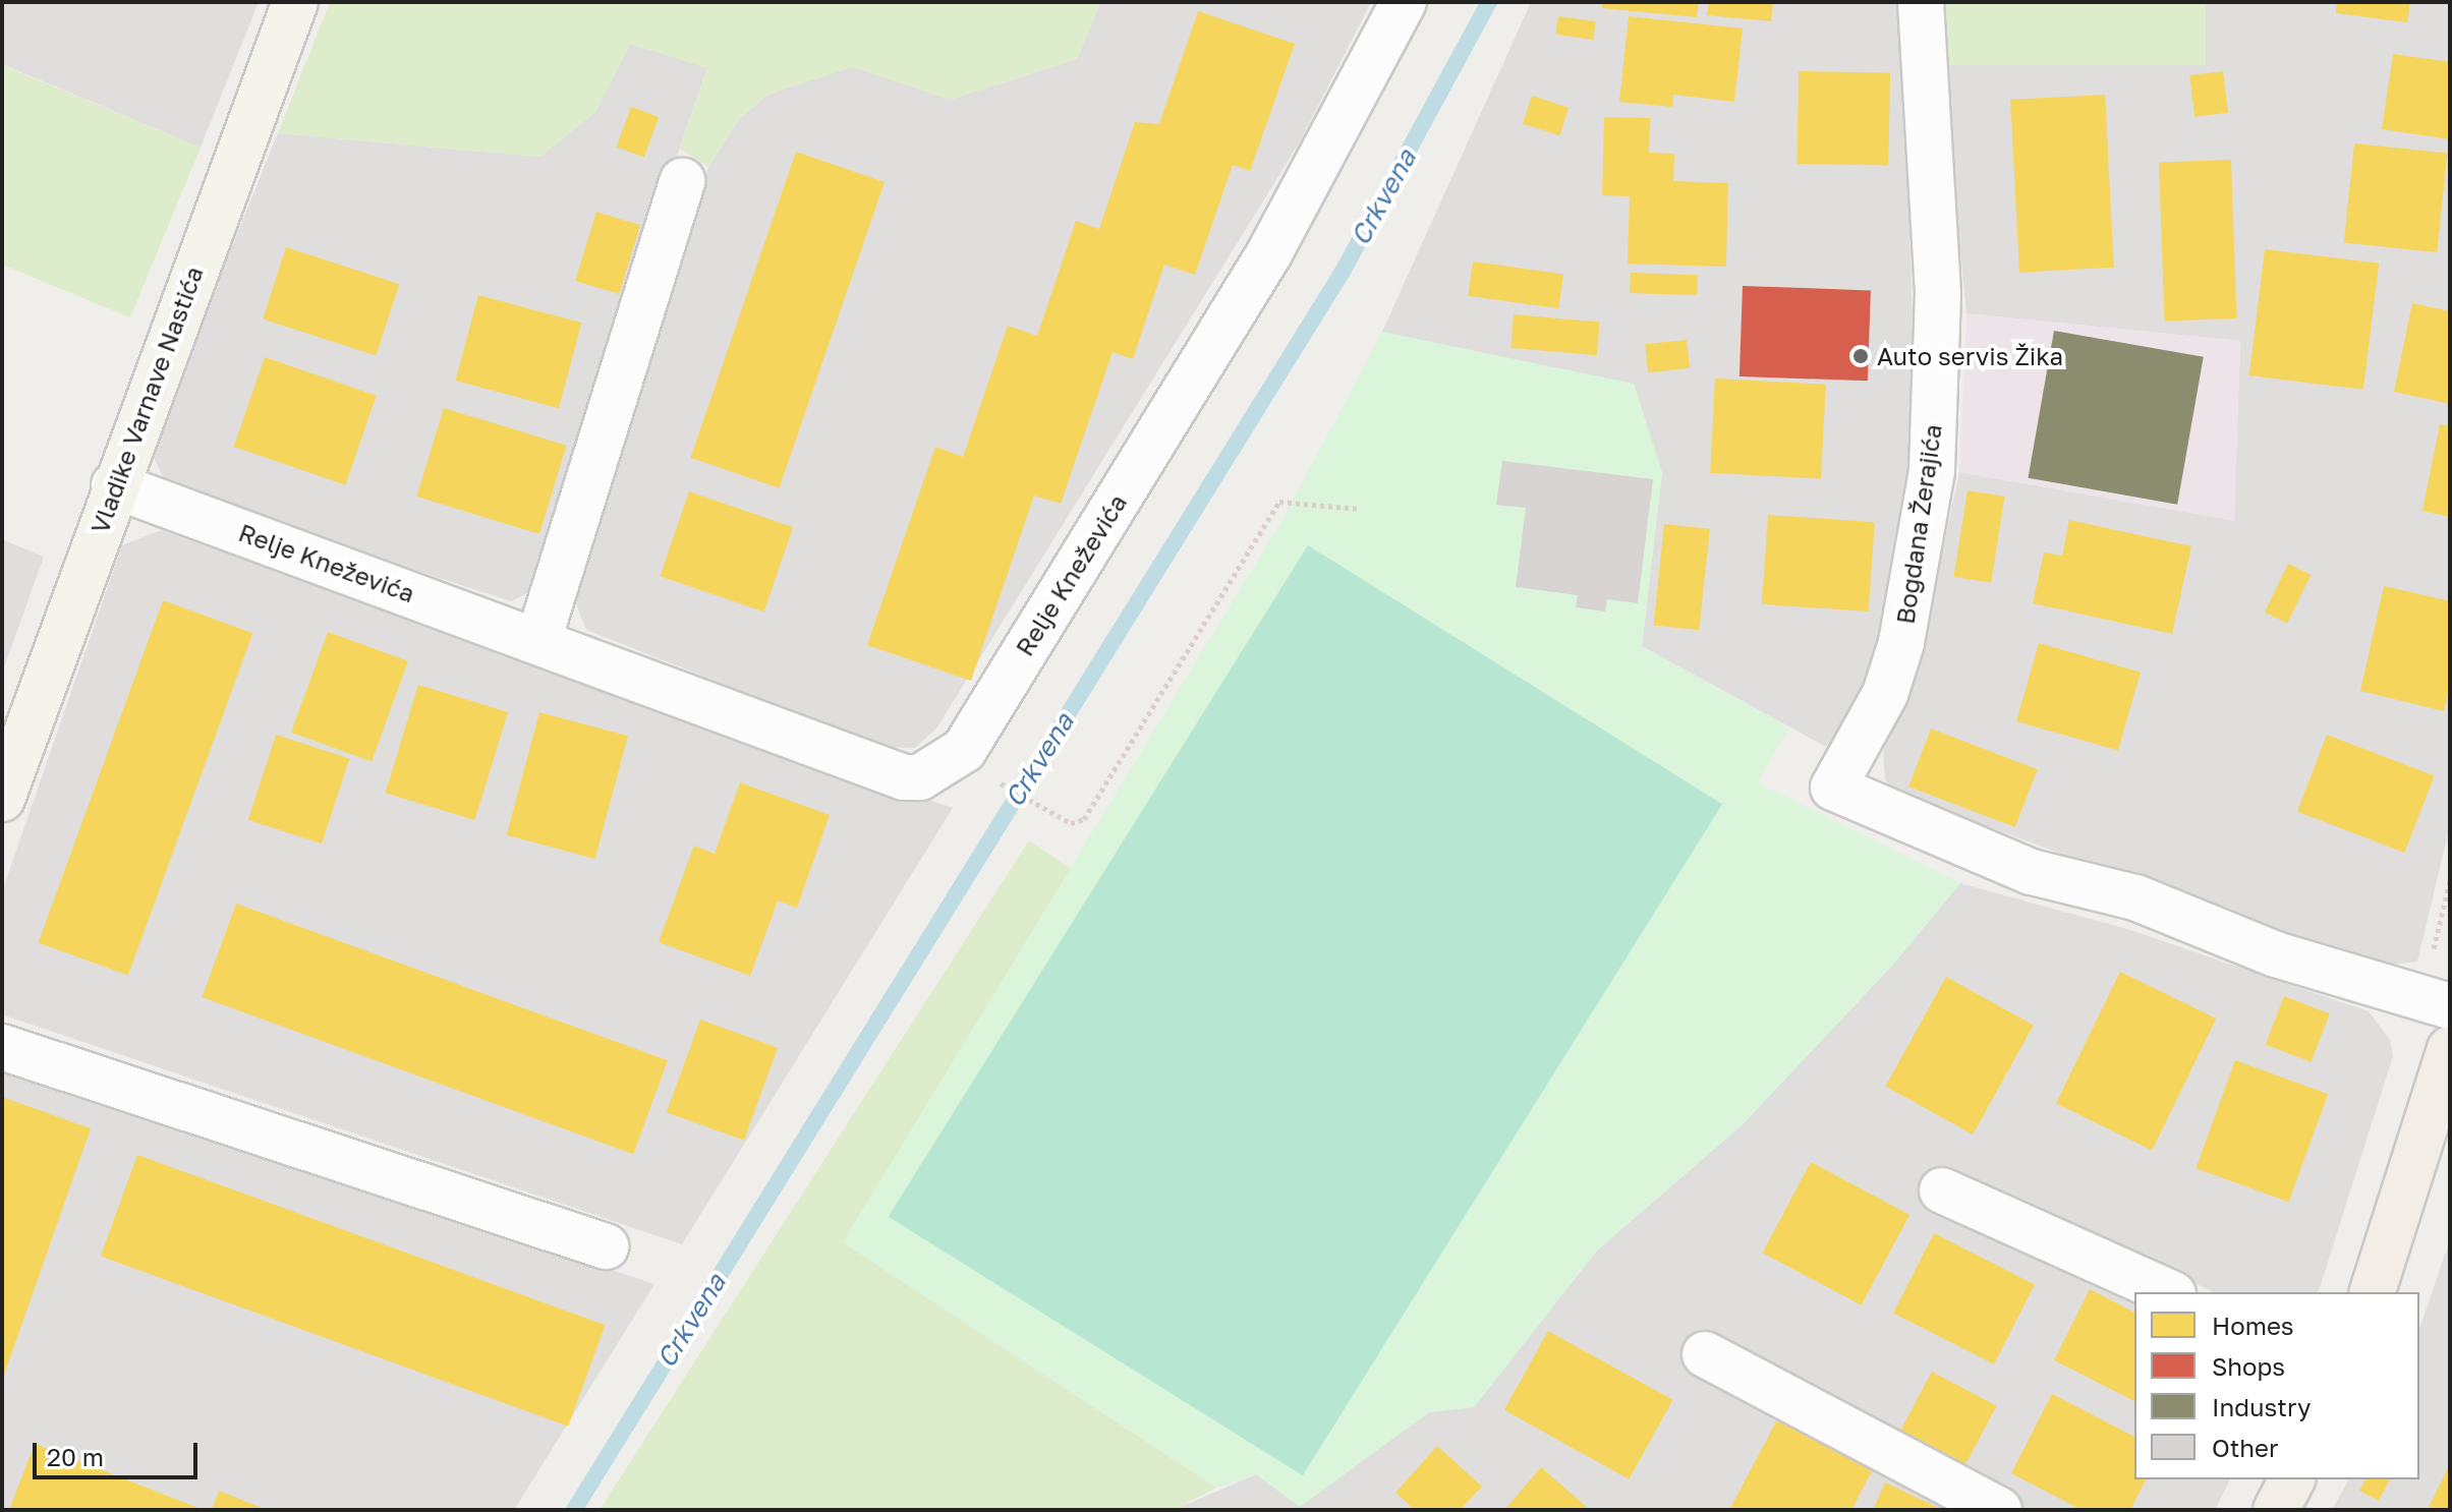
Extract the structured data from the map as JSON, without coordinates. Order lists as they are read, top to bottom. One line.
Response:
{"streets":{"street":["Vladike Varnave Nastića","Bogdana Žerajića","Relje Kneževića"]},"crossings":[["Vladike Varnave Nastića","Relje Kneževića"]],"water":["Crkvena"],"places":["Auto servis Žika"],"legend":["Homes","Shops","Industry","Other"],"scale_bar":"20 m"}
